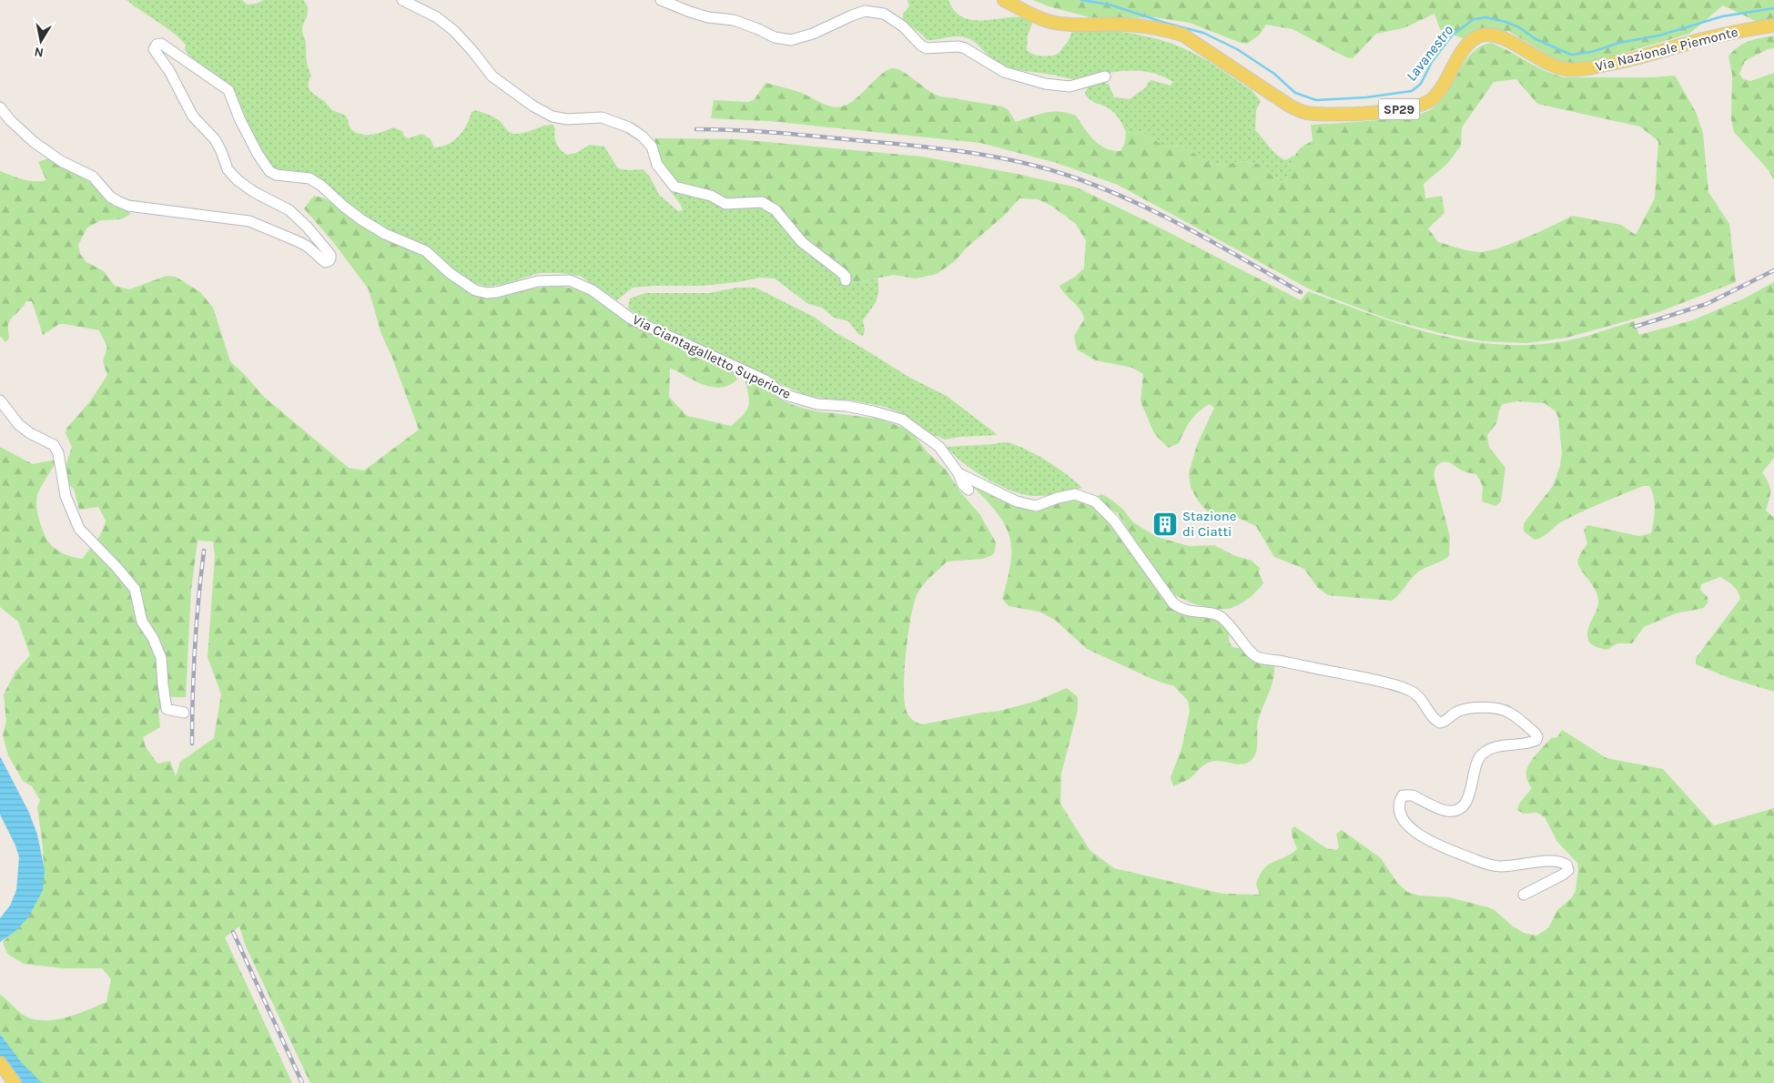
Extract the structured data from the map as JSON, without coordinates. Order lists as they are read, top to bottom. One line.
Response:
{"streets":{"main road":["Via Nazionale Piemonte","SP29"],"street":["Via Ciantagalletto Superiore"]},"water":["Lavanestro"],"places":{"building":["Stazione di Ciatti"]},"north":"bottom"}
